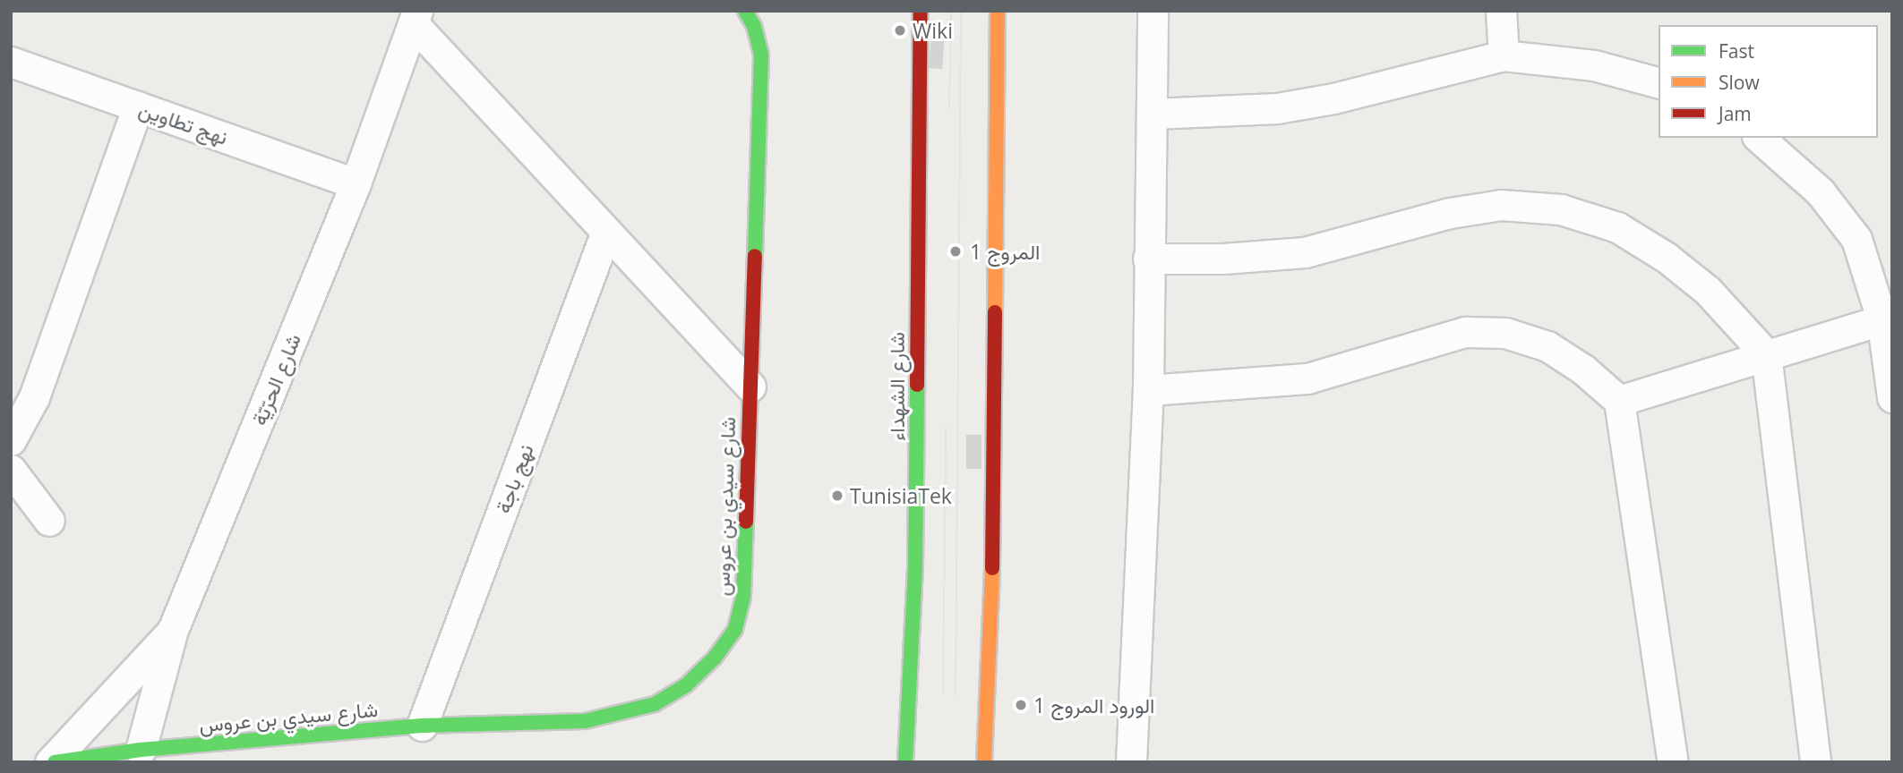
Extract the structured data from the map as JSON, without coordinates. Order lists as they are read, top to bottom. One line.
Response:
{"streets":{"main road":["شارع الشهداء","شارع سيدي بن عروس"],"street":["نهج تطاوين","شارع الحرّيّة","نهج باجة"]},"crossings":[["نهج تطاوين","شارع الحرّيّة"],["شارع الحرّيّة","شارع سيدي بن عروس"],["نهج باجة","شارع سيدي بن عروس"]],"places":["Wiki","المروج 1","TunisiaTek","الورود المروج 1"],"legend":["Fast","Slow","Jam"]}
